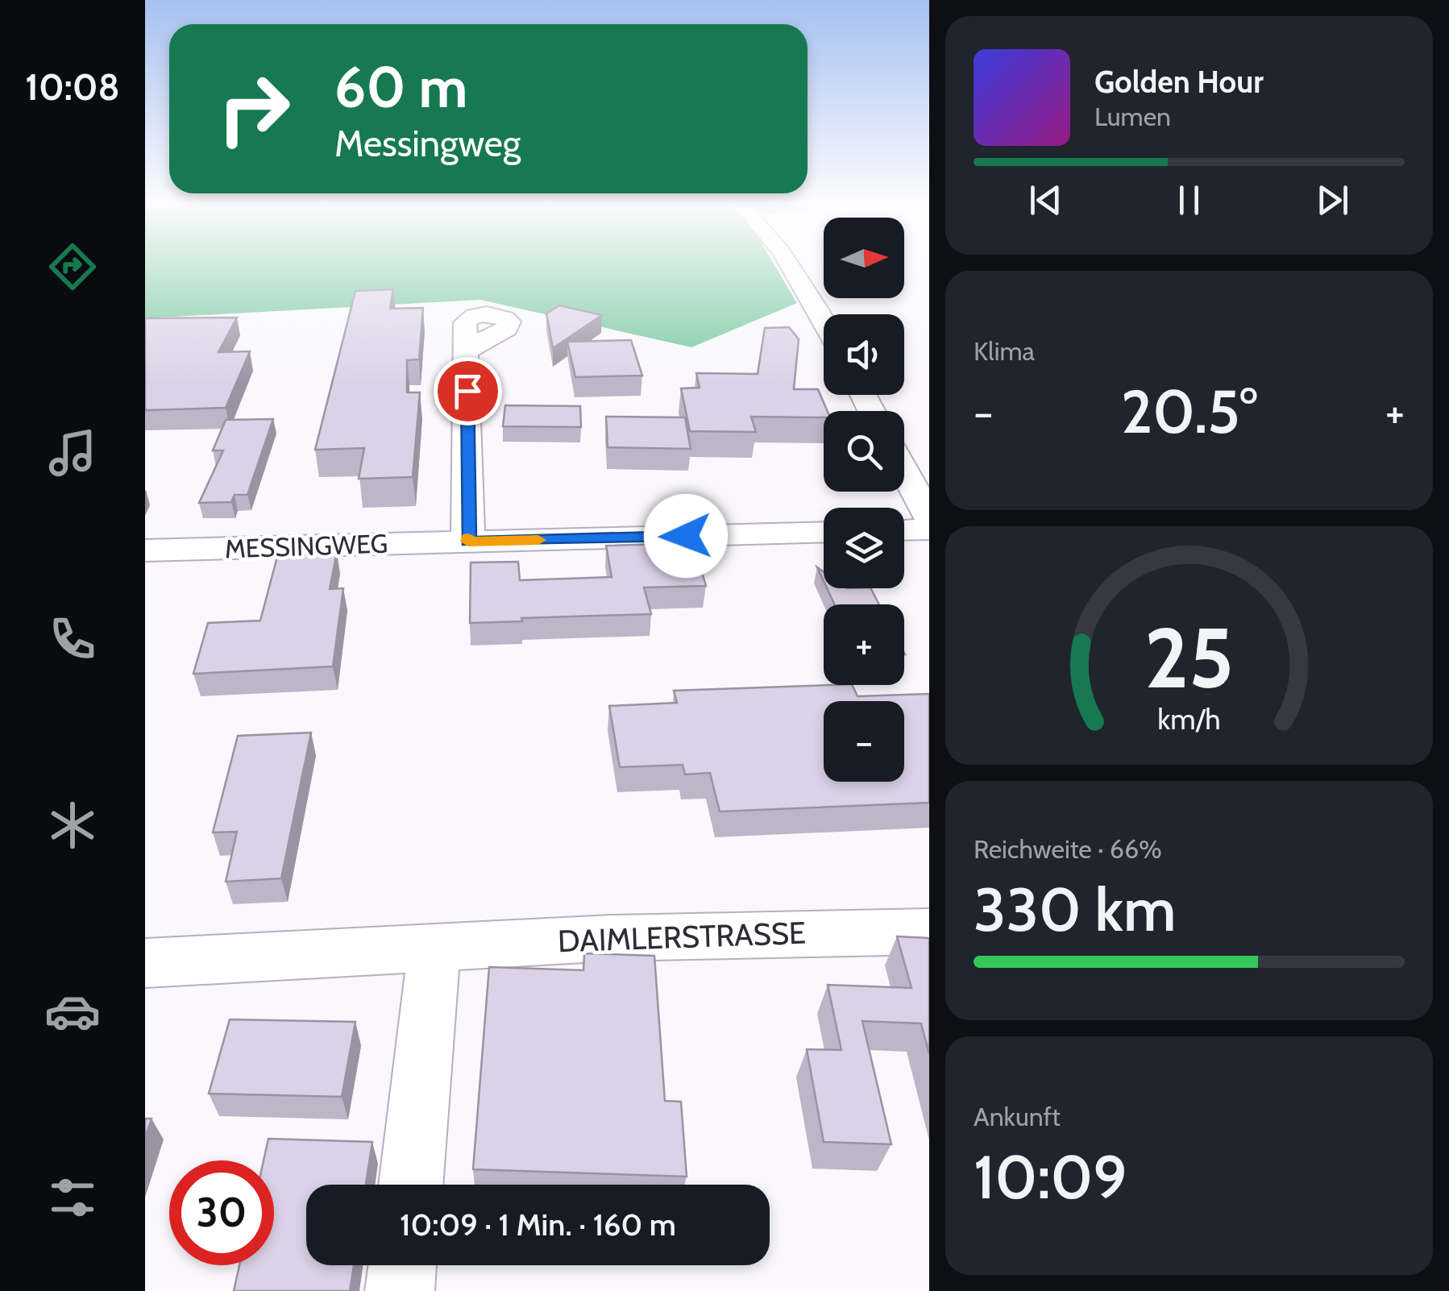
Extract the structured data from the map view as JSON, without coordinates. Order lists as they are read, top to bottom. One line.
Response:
{"streets":{"street":["MESSINGWEG","DAIMLERSTRASSE"]},"north":"right","page":{"tabs":"10:08","turn":["60 m","Messingweg"],"song":["Golden Hour","Lumen"],"map_buttons":["+","−"],"tile":["Klima",["Reichweite · 66%","330 km"],["Ankunft","10:09"]],"heat":["−","20.5°","+"],"limit":"30","trip":"10:09 · 1 Min. · 160 m","gauge":["25","km/h"]}}
